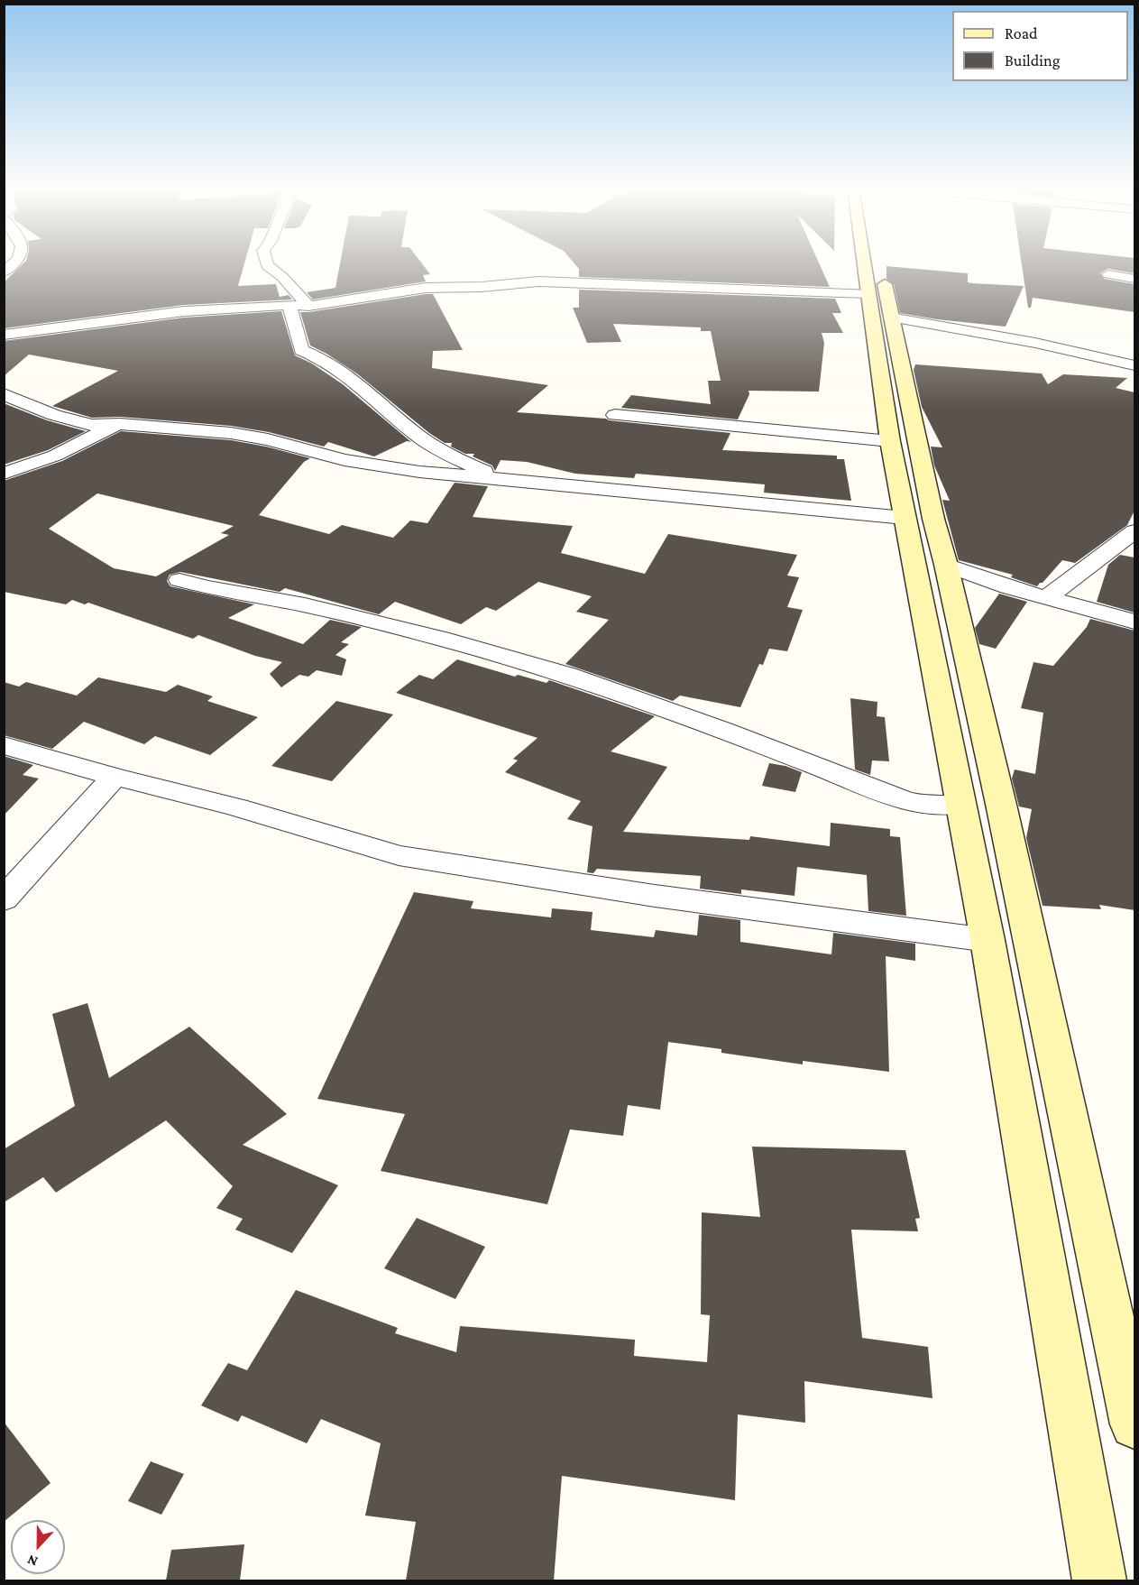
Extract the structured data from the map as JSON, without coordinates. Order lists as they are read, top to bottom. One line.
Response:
{"legend":["Road","Building"],"north":"bottom"}
